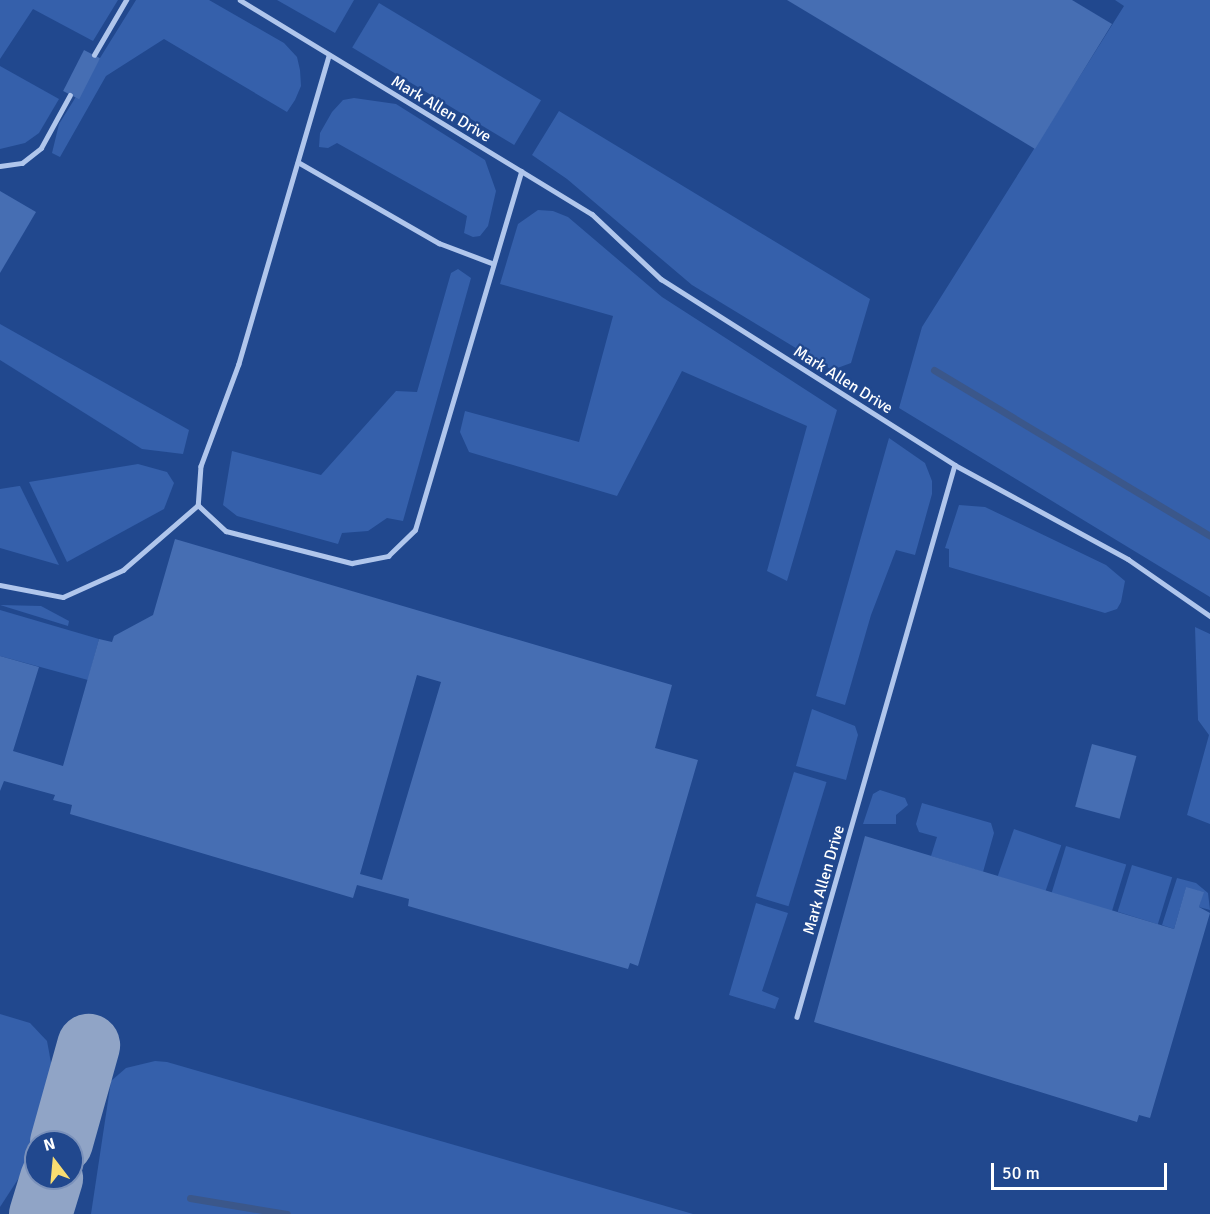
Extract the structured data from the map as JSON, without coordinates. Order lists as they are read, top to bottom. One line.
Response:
{"streets":{"lane":["Mark Allen Drive"]},"scale_bar":"50 m","north":"top"}
